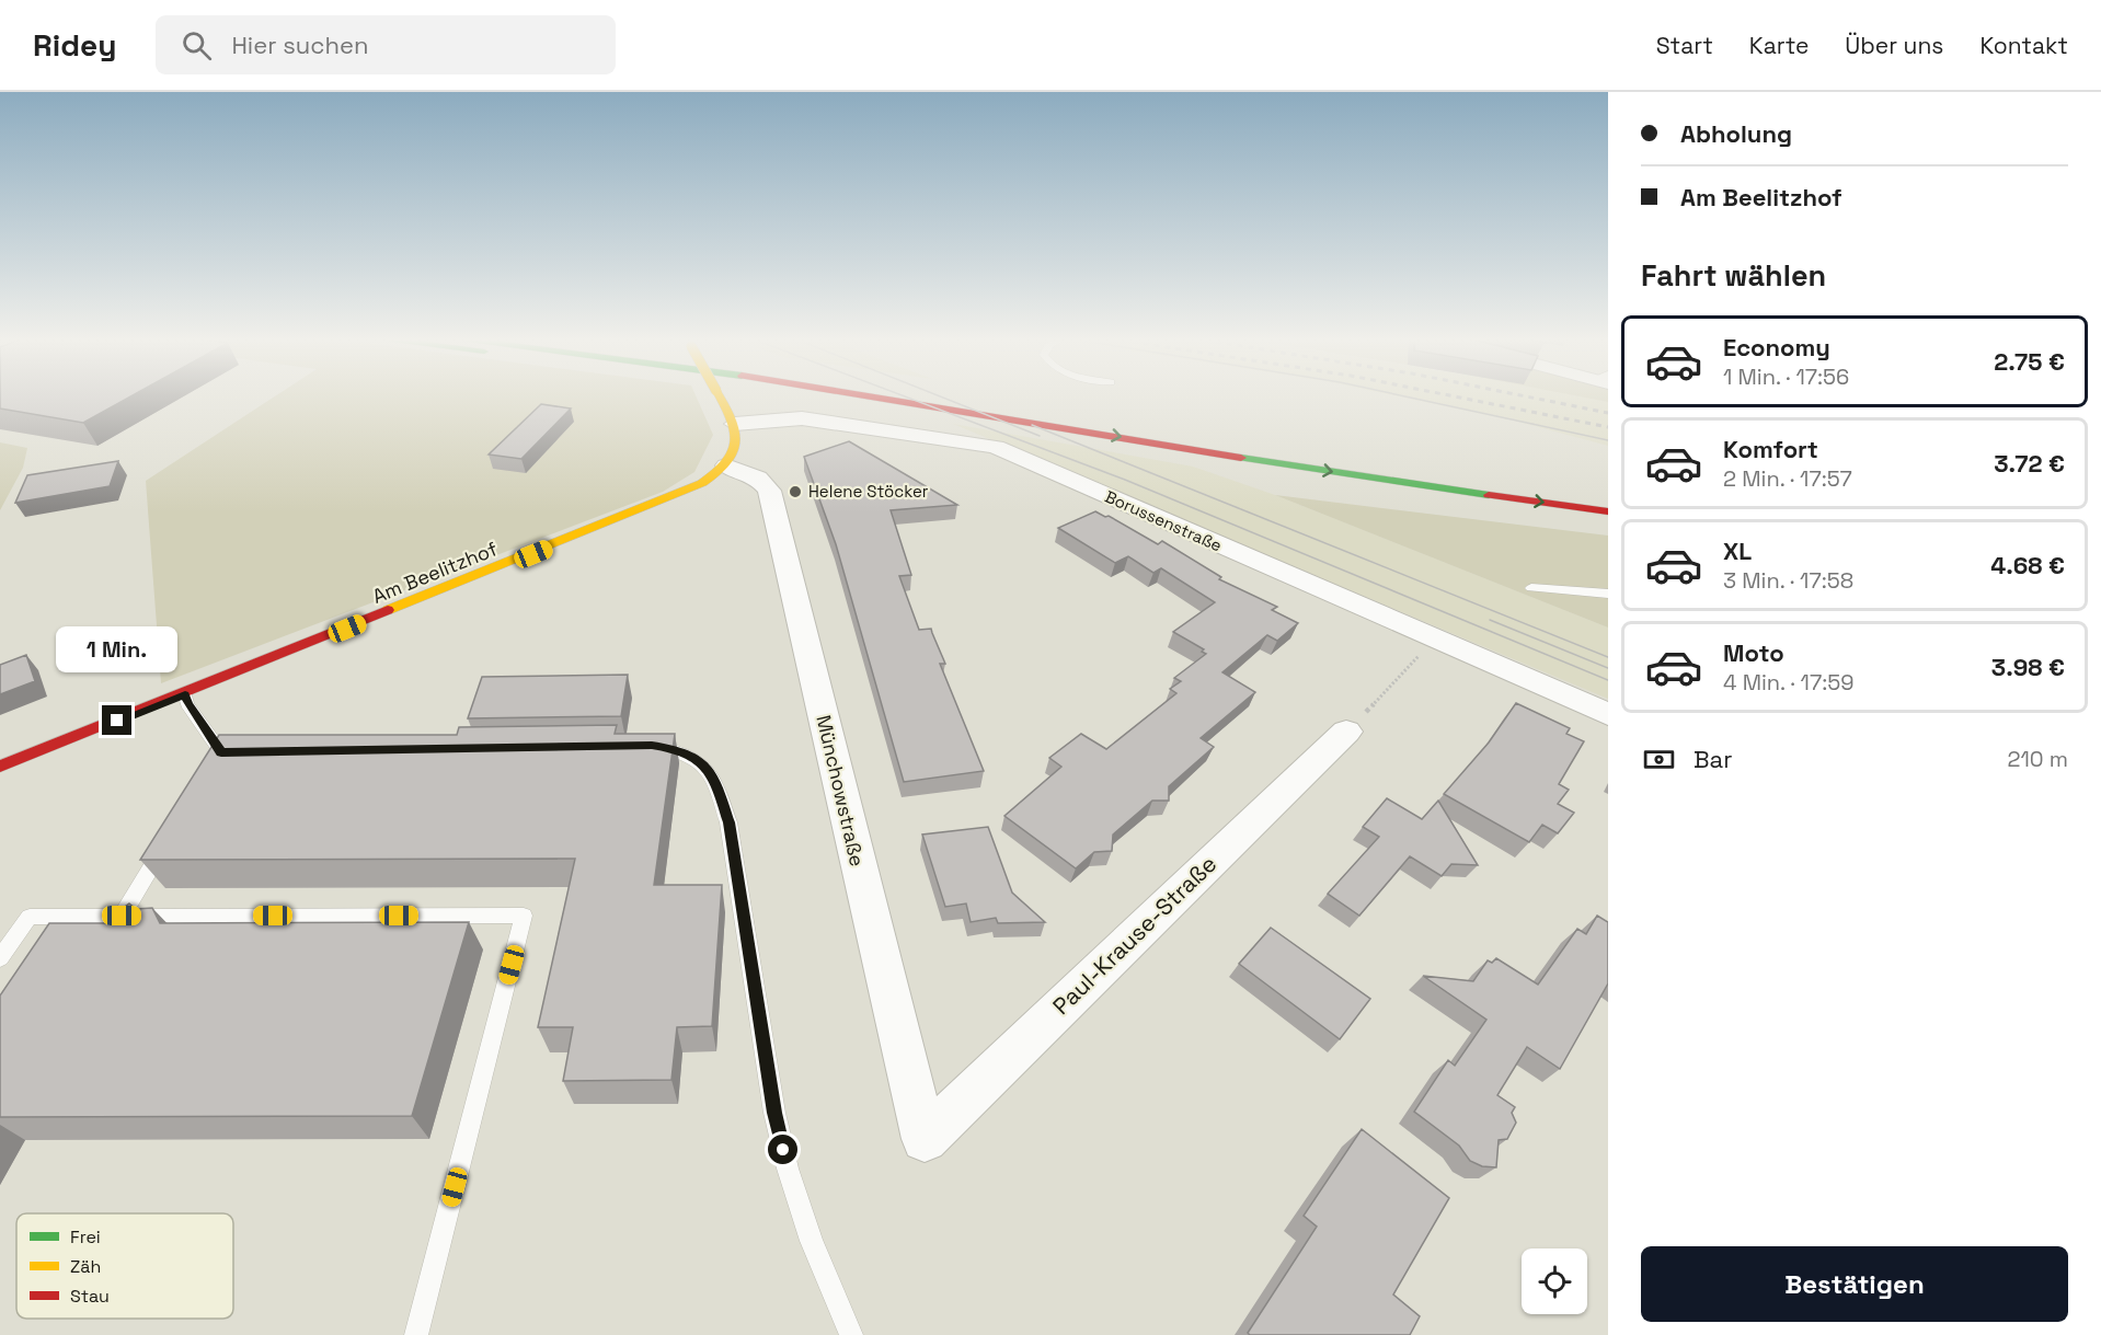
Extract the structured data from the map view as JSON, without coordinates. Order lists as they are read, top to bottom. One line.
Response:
{"streets":{"main road":["Am Beelitzhof"],"street":["Borussenstraße","Münchowstraße","Paul-Krause-Straße"]},"crossings":[["Am Beelitzhof","Münchowstraße"],["Münchowstraße","Paul-Krause-Straße"]],"places":["Helene Stöcker"],"legend":["Frei","Zäh","Stau"],"page":{"header":"Ridey","search":"Hier suchen","nav":["Start","Karte","Über uns","Kontakt"],"banner":["Abholung","Am Beelitzhof"],"heading":"Fahrt wählen","list":[{"name":"Economy","note":"1 Min. · 17:56","value":"2.75 €"},{"name":"Komfort","note":"2 Min. · 17:57","value":"3.72 €"},{"name":"XL","note":"3 Min. · 17:58","value":"4.68 €"},{"name":"Moto","note":"4 Min. · 17:59","value":"3.98 €"}],"bubble":"1 Min.","pay":["Bar","210 m"],"buttons":"Bestätigen"}}
